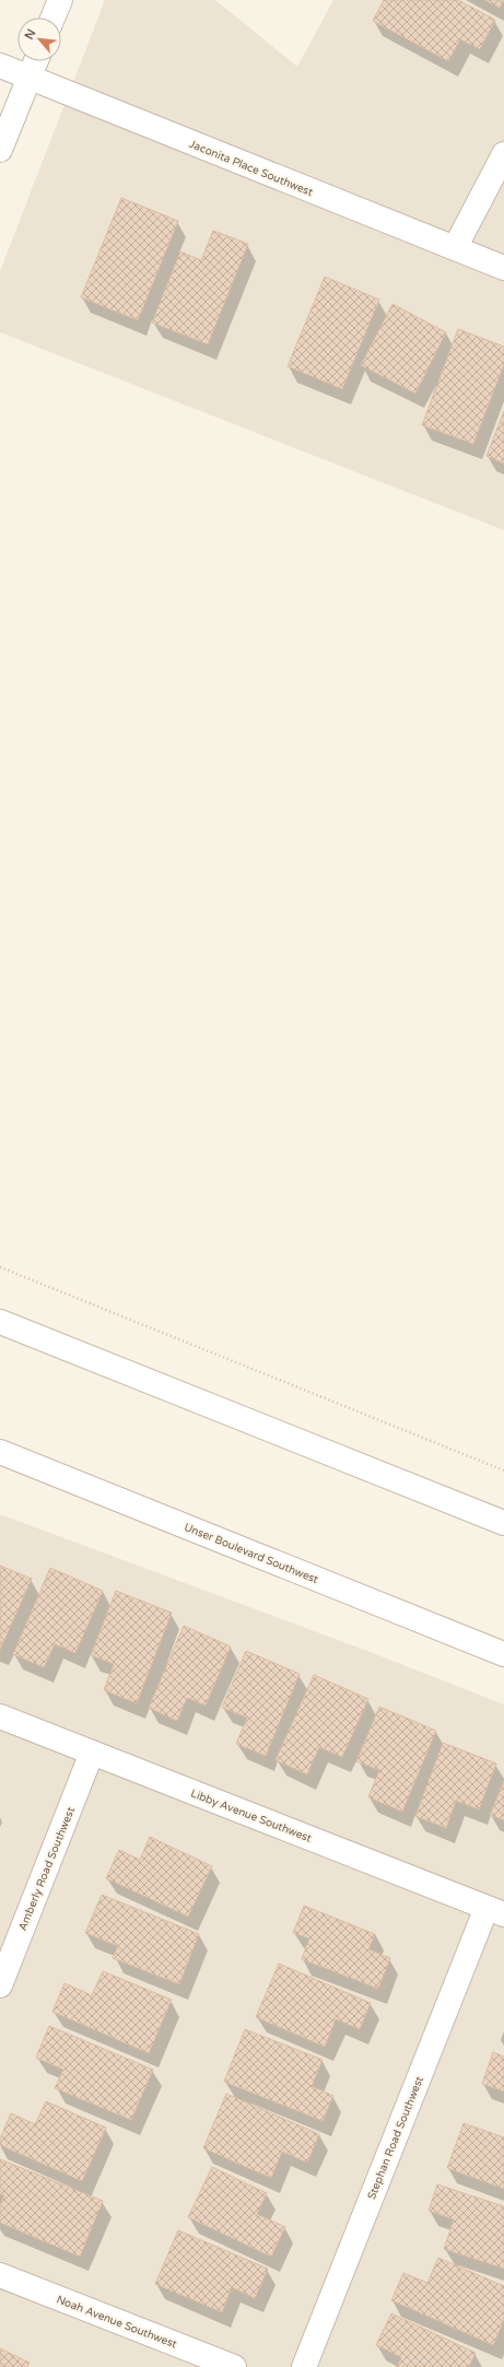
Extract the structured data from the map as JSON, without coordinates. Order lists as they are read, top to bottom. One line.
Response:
{"streets":{"street":["Jaconita Place Southwest","Unser Boulevard Southwest","Libby Avenue Southwest","Amberly Road Southwest","Stephan Road Southwest","Noah Avenue Southwest"]},"crossings":[["Libby Avenue Southwest","Amberly Road Southwest"],["Libby Avenue Southwest","Stephan Road Southwest"]],"north":"top left"}
